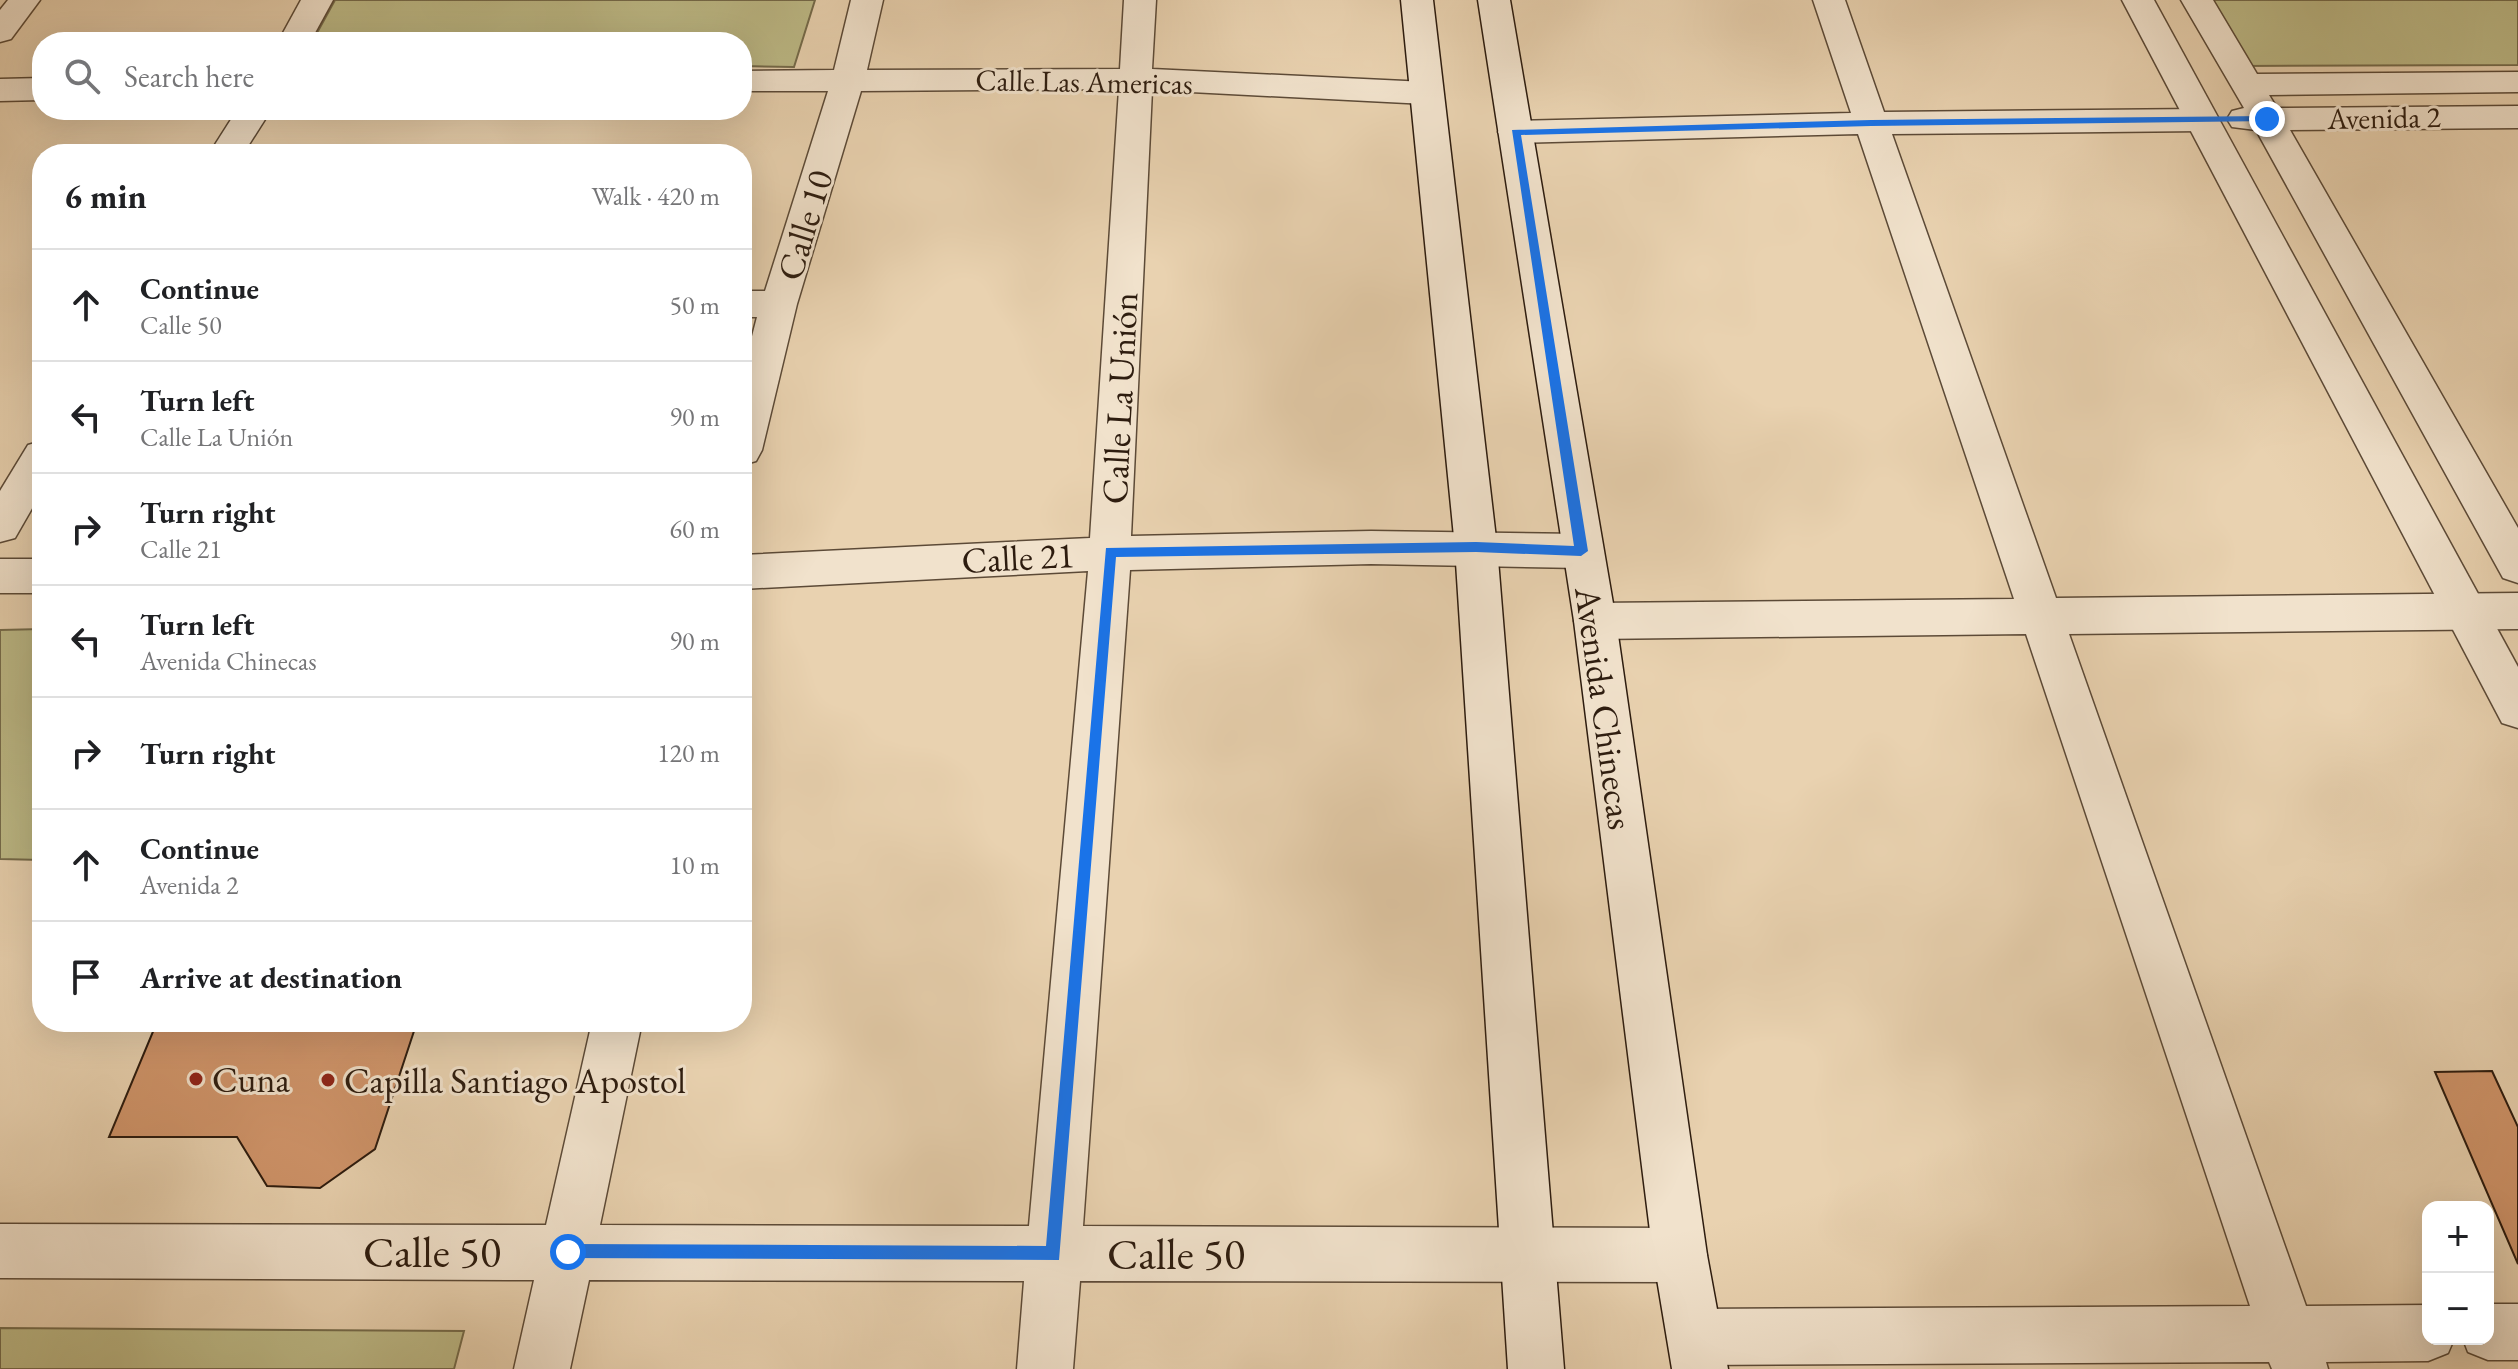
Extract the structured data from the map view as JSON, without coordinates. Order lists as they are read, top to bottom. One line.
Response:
{"streets":{"street":["Calle Las Americas","Avenida 2","Calle 10","Calle La Unión","Calle 21","Avenida Chinecas","Calle 50"]},"crossings":[["Calle Las Americas","Calle 10"],["Calle Las Americas","Calle La Unión"],["Avenida 2","Avenida Chinecas"],["Calle La Unión","Calle 21"],["Calle La Unión","Calle 50"],["Calle 21","Avenida Chinecas"],["Avenida Chinecas","Calle 50"]],"places":["Cuna","Capilla Santiago Apostol"],"page":{"search":"Search here","heading":["6 min","Walk · 420 m"],"list":[["Continue","Calle 50","50 m"],["Turn left","Calle La Unión","90 m"],["Turn right","Calle 21","60 m"],["Turn left","Avenida Chinecas","90 m"],["Turn right","120 m"],["Continue","Avenida 2","10 m"],"Arrive at destination"],"map_buttons":["+","−"]}}
